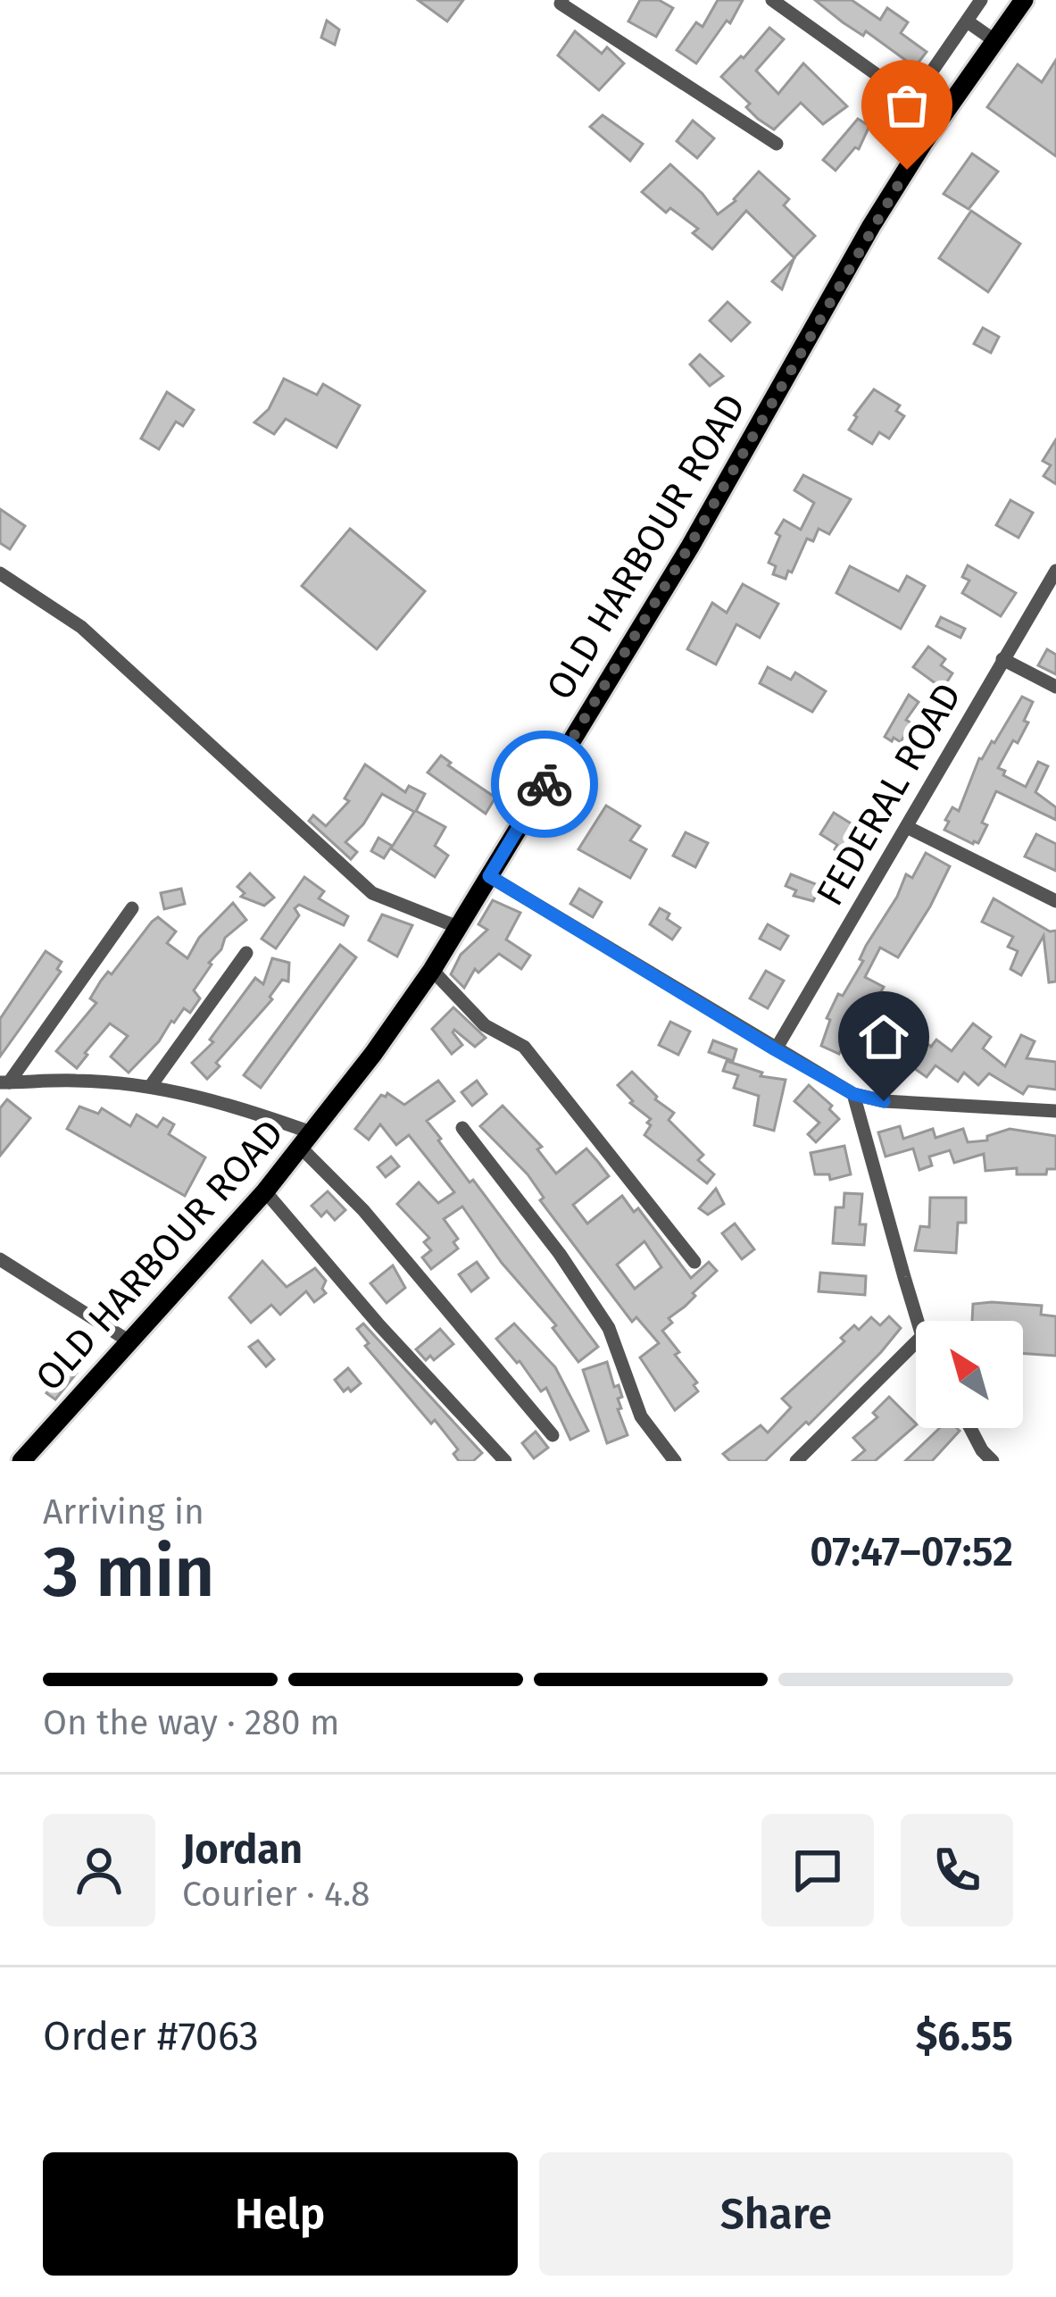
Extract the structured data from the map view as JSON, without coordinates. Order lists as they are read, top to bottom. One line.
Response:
{"streets":{"main road":["OLD HARBOUR ROAD"],"street":["FEDERAL ROAD"]},"north":"top left","page":{"heading":["3 min","Arriving in","07:47–07:52"],"panel":["Jordan","Courier · 4.8","Order #7063","$6.55"],"bar":"On the way · 280 m","buttons":["Help","Share"]}}
